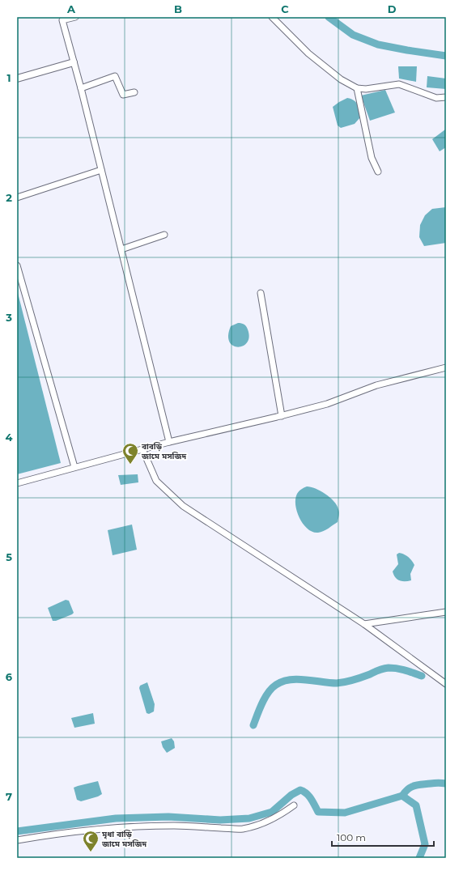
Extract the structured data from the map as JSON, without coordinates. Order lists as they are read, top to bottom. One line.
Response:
{"places":{"mosque":["বাবড়ি জামে মসজিদ","মৃধা বাড়ি জামে মসজিদ"]},"scale_bar":"100 m","grid":{"columns":["A","B","C","D"],"rows":["1","2","3","4","5","6","7"]}}
